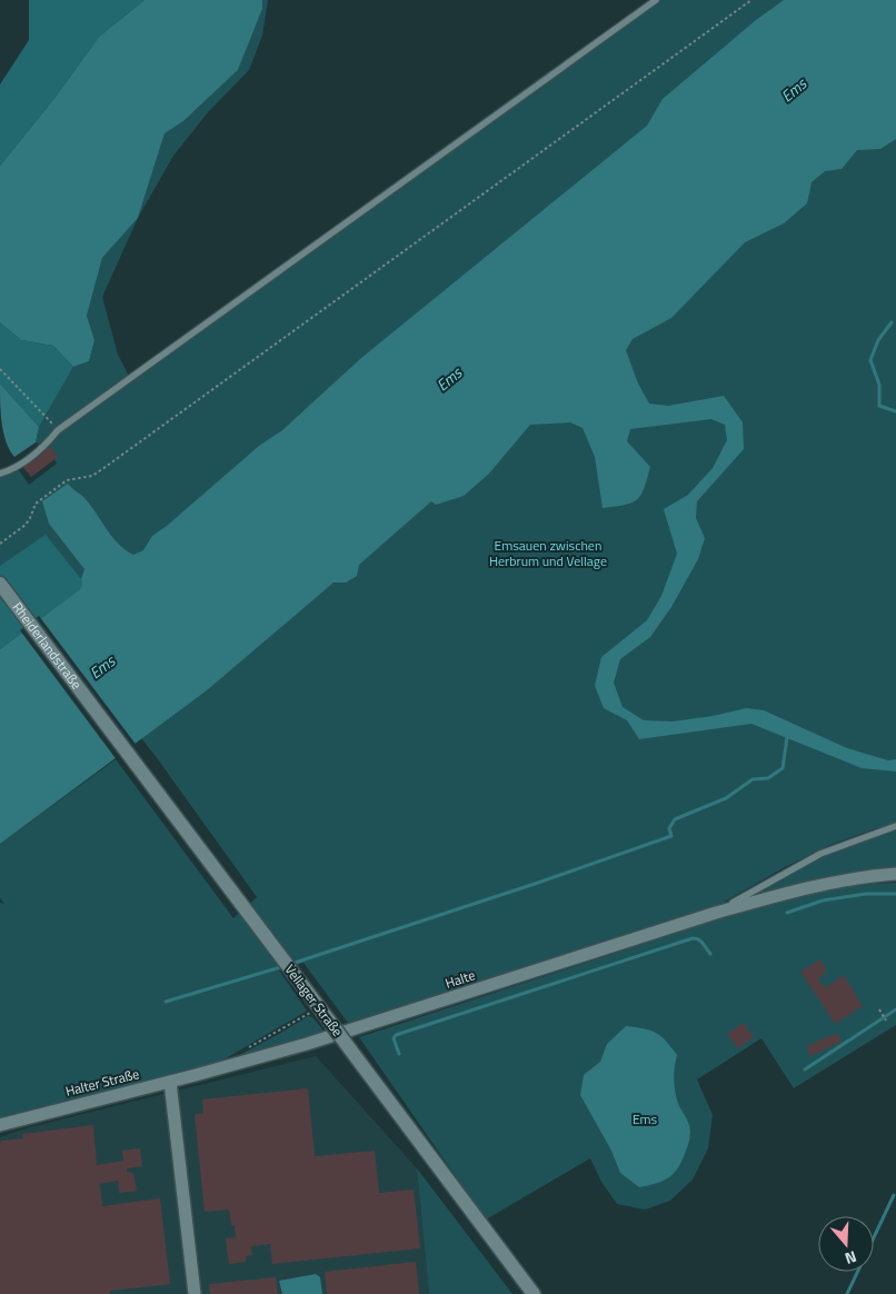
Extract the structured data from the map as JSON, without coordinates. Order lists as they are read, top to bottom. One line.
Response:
{"streets":{"main road":["Rheiderlandstraße","Vellager Straße"],"street":["Halte","Halter Straße"]},"crossings":[["Rheiderlandstraße","Vellager Straße"],["Halte","Halter Straße"]],"water":["Ems"],"parks":["Emsauen zwischen Herbrum und Vellage","Ems"],"north":"bottom"}
